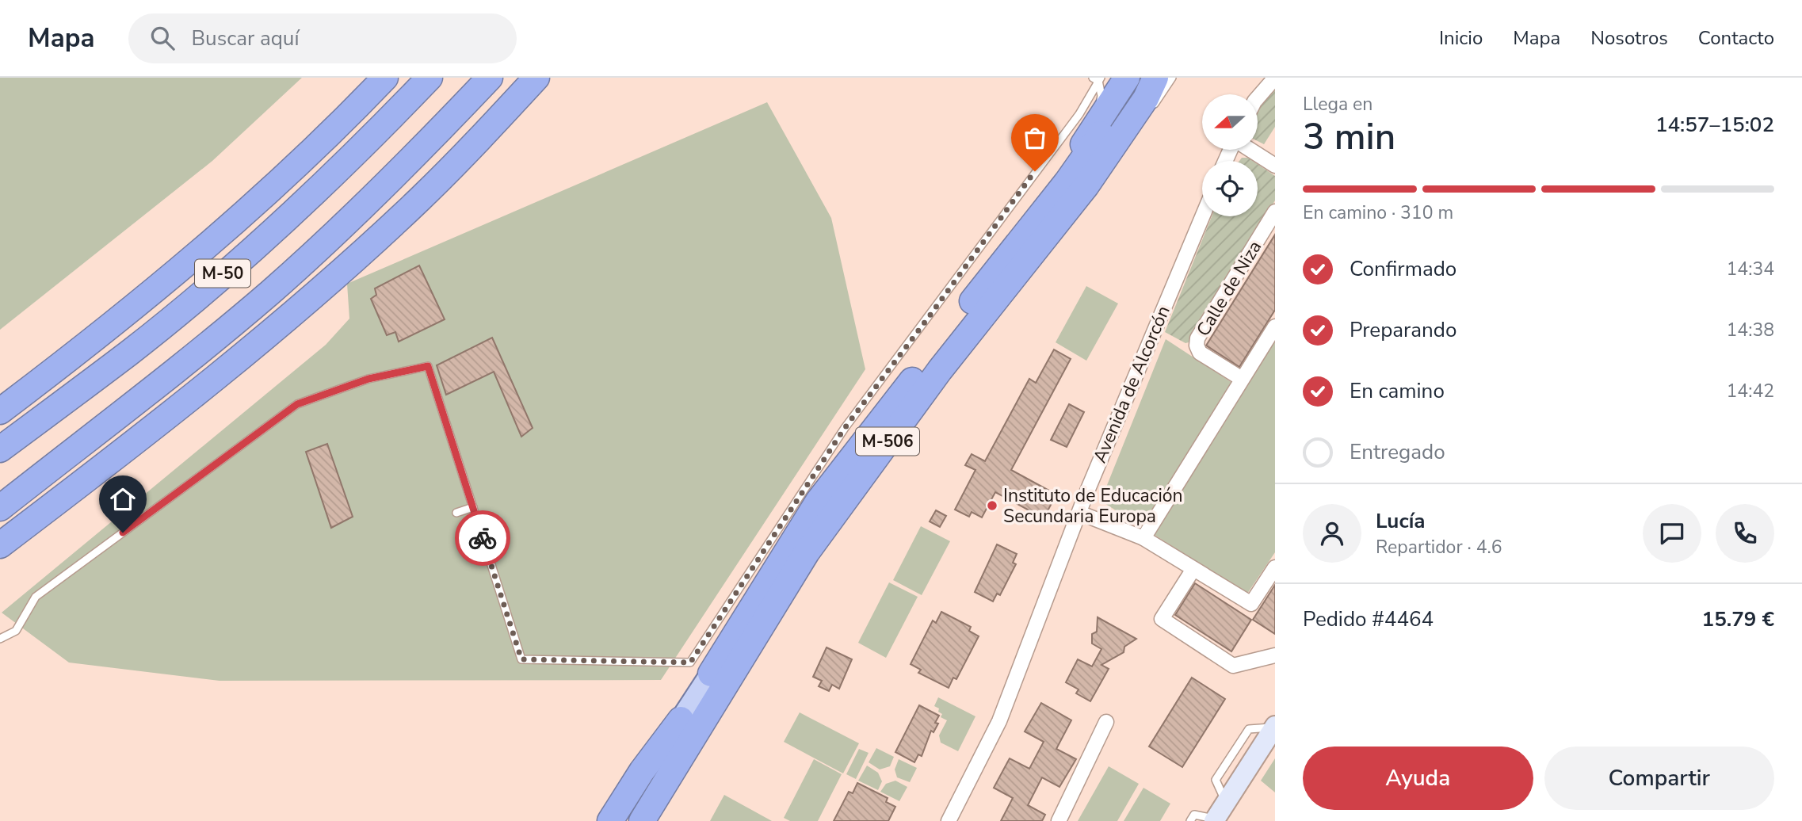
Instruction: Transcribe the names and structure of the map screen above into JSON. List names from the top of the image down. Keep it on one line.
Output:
{"streets":{"highway":["M-50","M-506"],"street":["Calle de Niza","Avenida de Alcorcón"]},"places":["Instituto de Educación Secundaria Europa"],"north":"left","page":{"header":"Mapa","search":"Buscar aquí","nav":["Inicio","Mapa","Nosotros","Contacto"],"heading":["3 min","Llega en","14:57–15:02"],"panel":["Lucía","Repartidor · 4.6","Pedido #4464","15.79 €"],"bar":"En camino · 310 m","list":[["Confirmado","14:34"],["Preparando","14:38"],["En camino","14:42"],"Entregado"],"buttons":["Ayuda","Compartir"]}}
